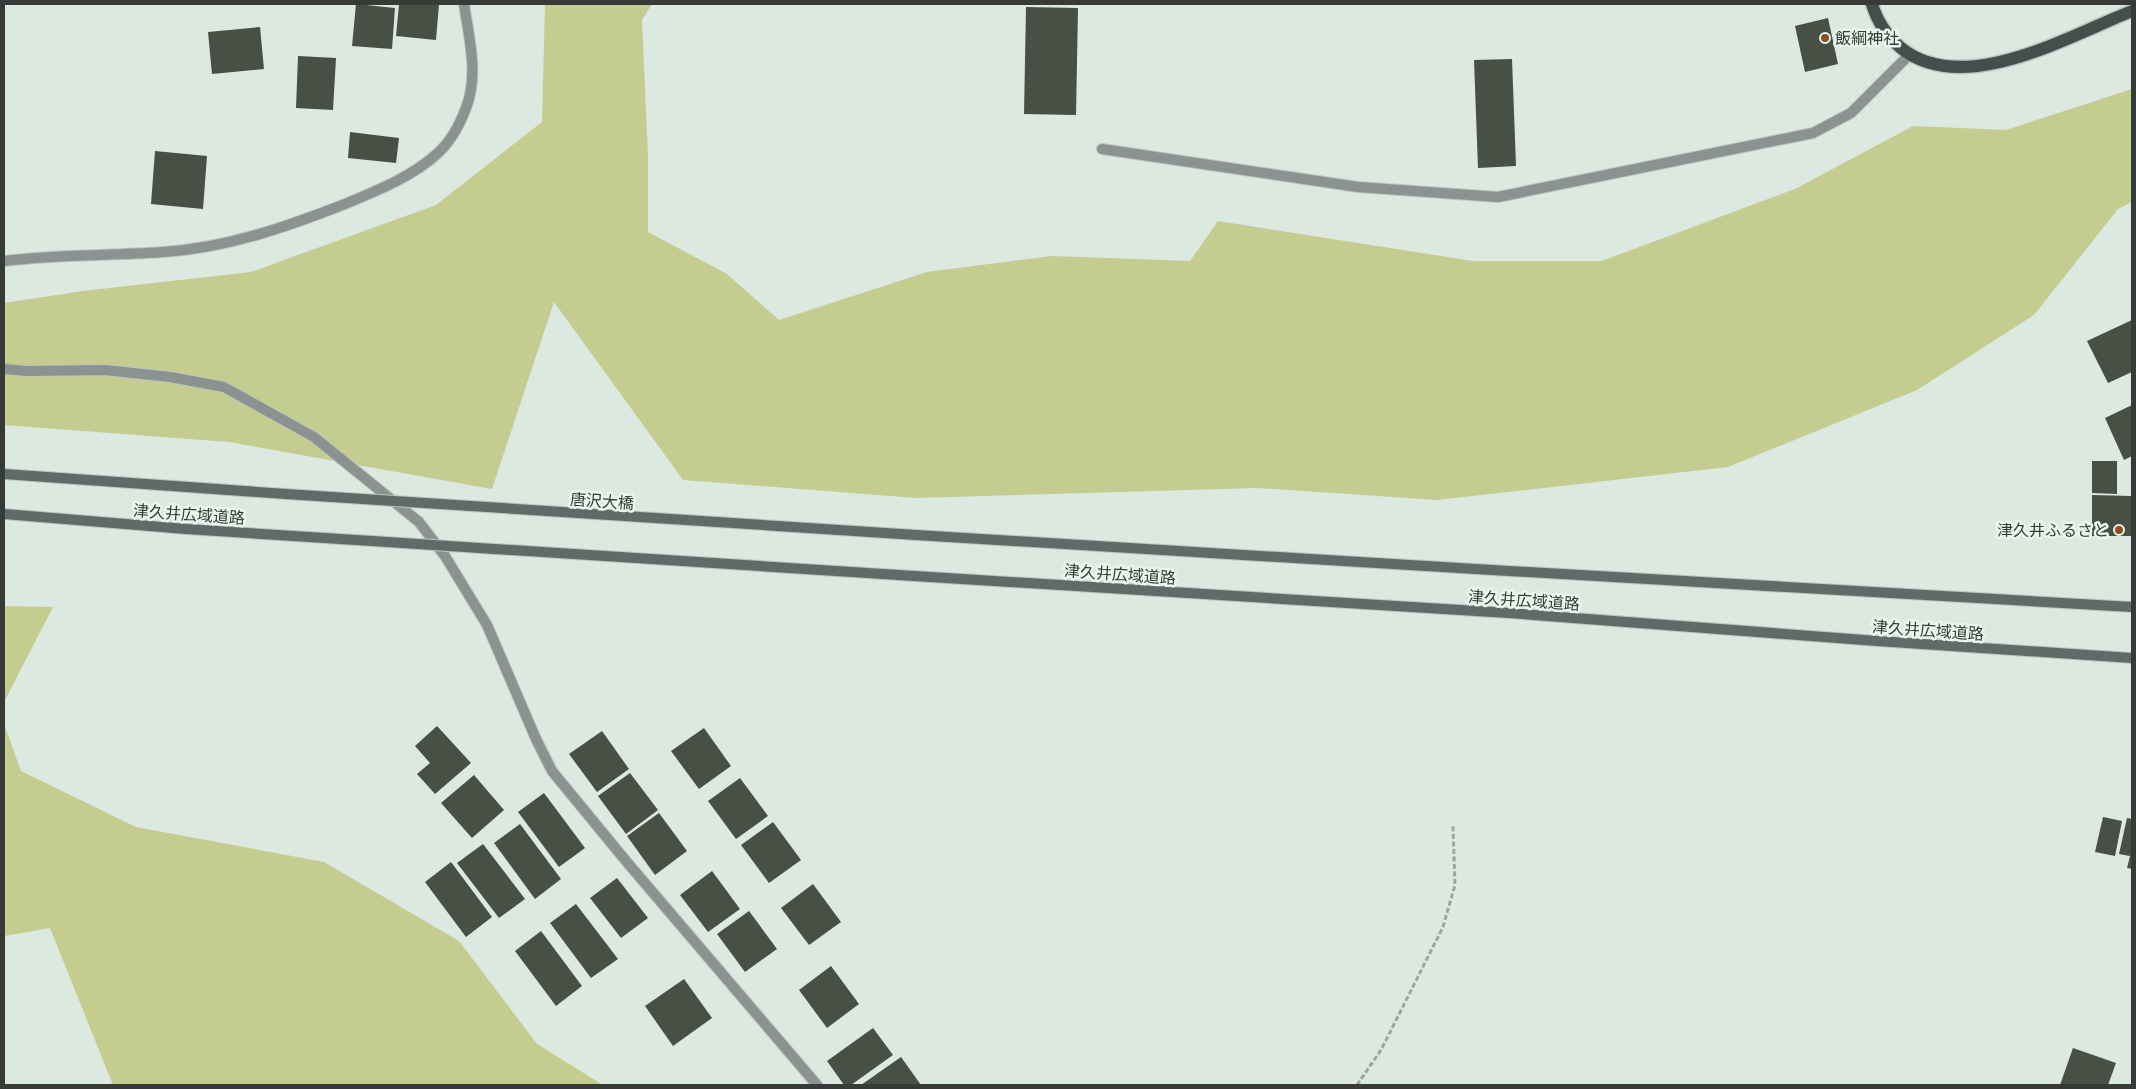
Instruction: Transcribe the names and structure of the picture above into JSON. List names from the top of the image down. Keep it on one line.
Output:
{"streets":{"main road":["唐沢大橋","津久井広域道路"]},"crossings":[["唐沢大橋","津久井広域道路"]],"places":["飯綱神社","津久井ふるさと"]}
